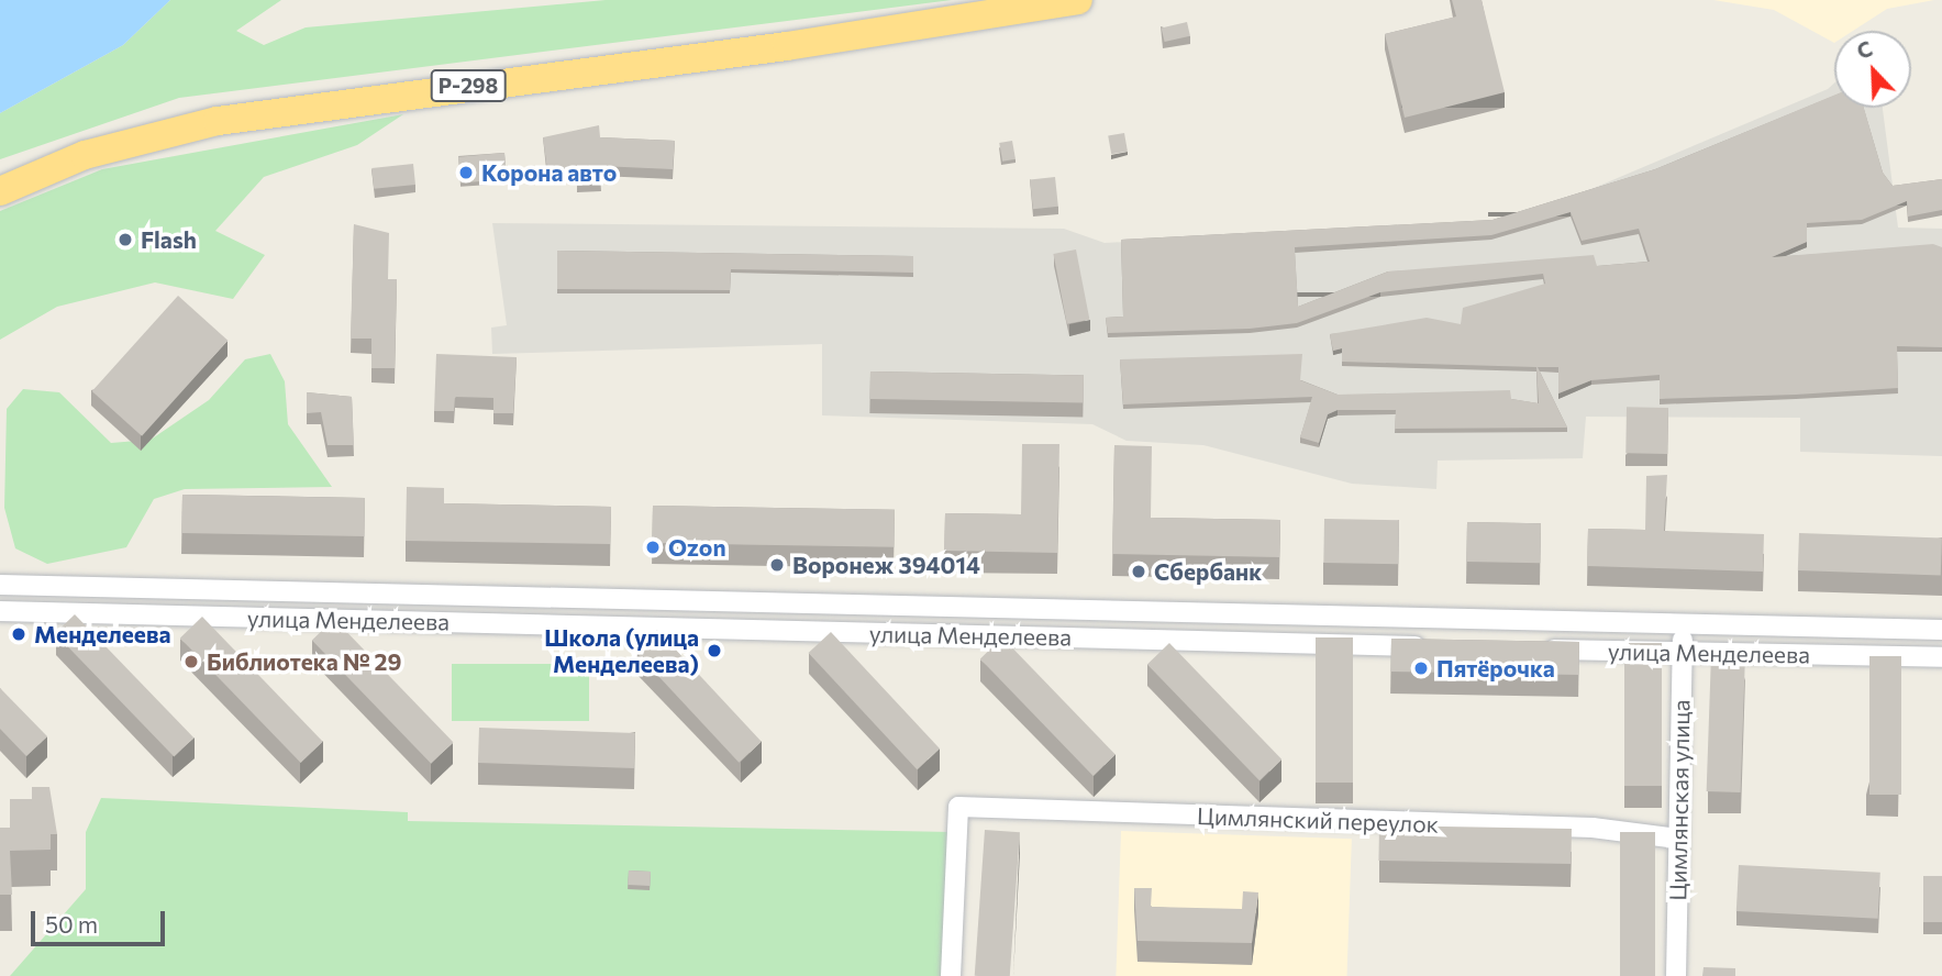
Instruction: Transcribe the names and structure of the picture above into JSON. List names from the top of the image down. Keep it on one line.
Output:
{"streets":{"highway":["Р-298"],"street":["улица Менделеева","Цимлянская улица","Цимлянский переулок"]},"crossings":[["улица Менделеева","Цимлянская улица"],["Цимлянская улица","Цимлянский переулок"]],"places":["Корона авто","Flash","Ozon","Воронеж 394014","Сбербанк","Менделеева","Школа (улица Менделеева)","Библиотека № 29","Пятёрочка"],"scale_bar":"50 m","north":"top left"}
